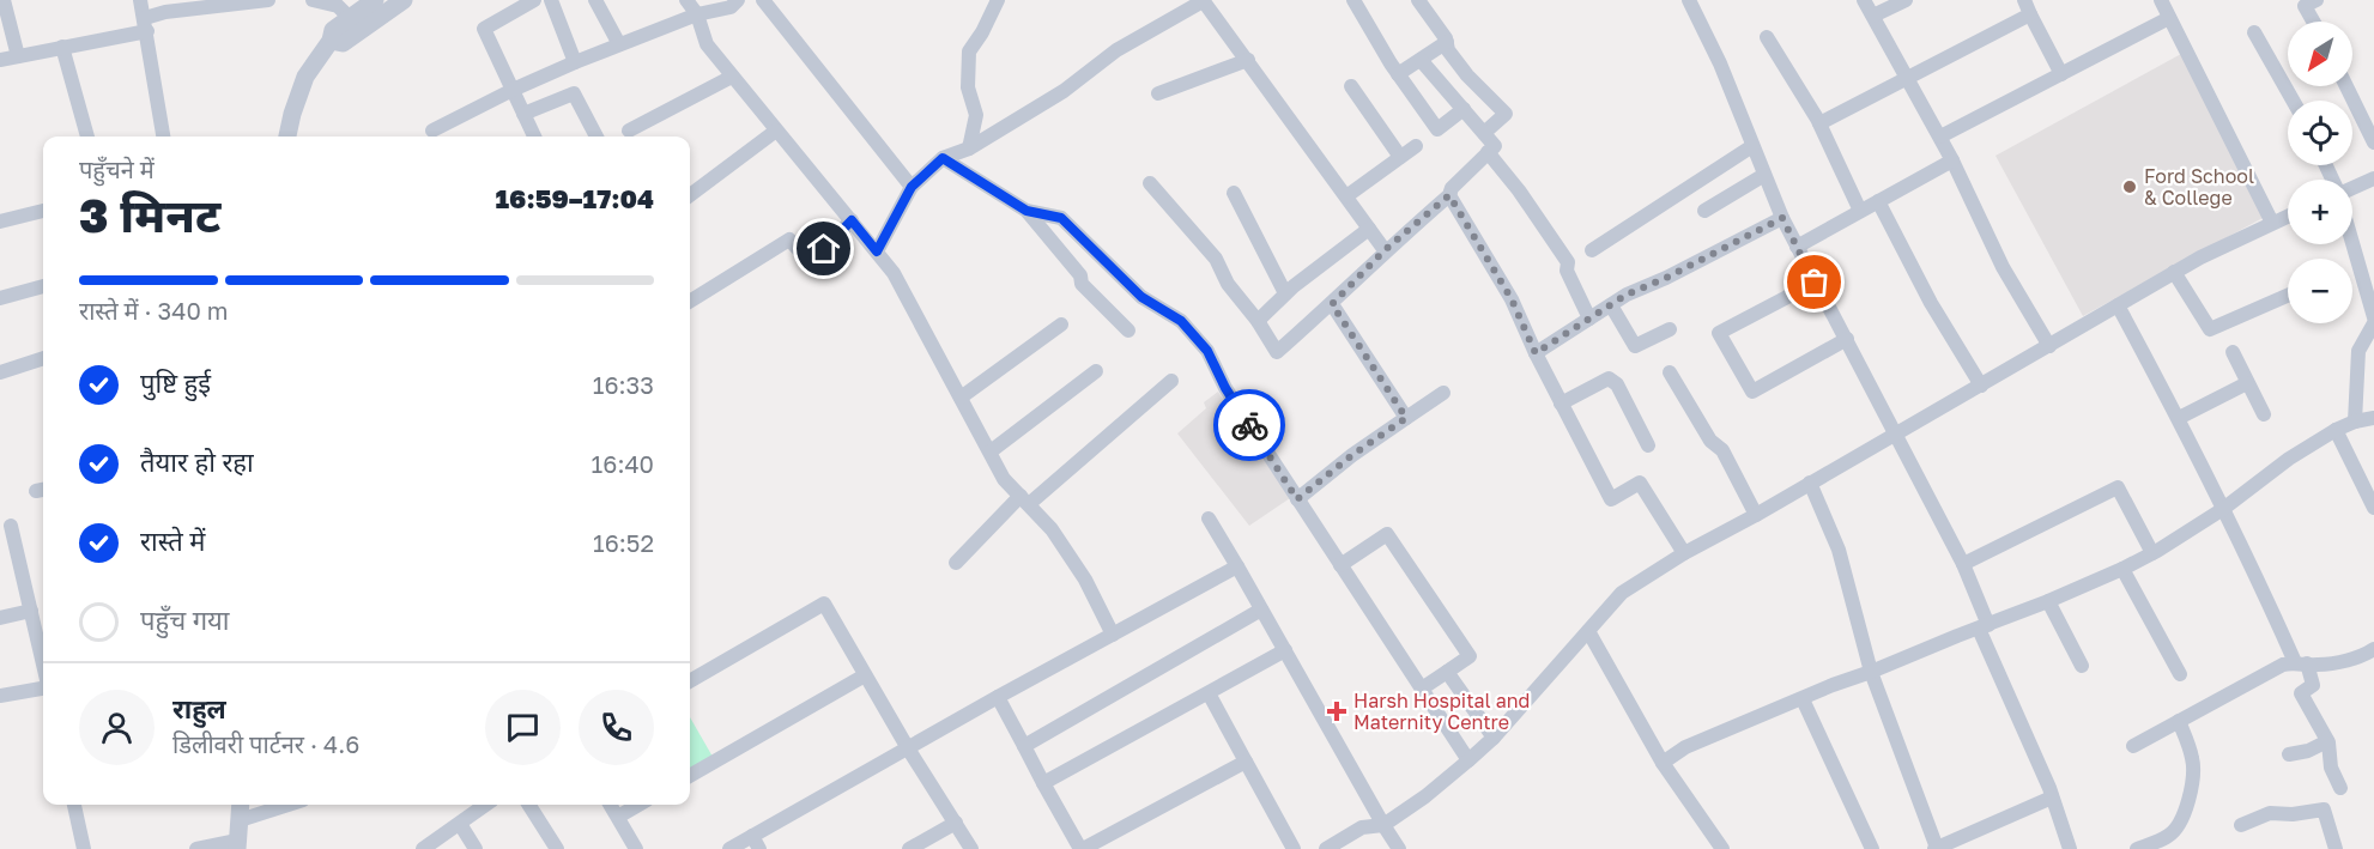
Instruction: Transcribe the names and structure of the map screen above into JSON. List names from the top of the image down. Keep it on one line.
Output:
{"places":{"other":["Ford School & College"],"health":["Harsh Hospital and Maternity Centre"]},"north":"bottom left","page":{"map_buttons":["+","−"],"heading":["3 मिनट","पहुँचने में","16:59–17:04"],"panel":["राहुल","डिलीवरी पार्टनर · 4.6"],"bar":"रास्ते में · 340 m","list":[["पुष्टि हुई","16:33"],["तैयार हो रहा","16:40"],["रास्ते में","16:52"],"पहुँच गया"]}}
